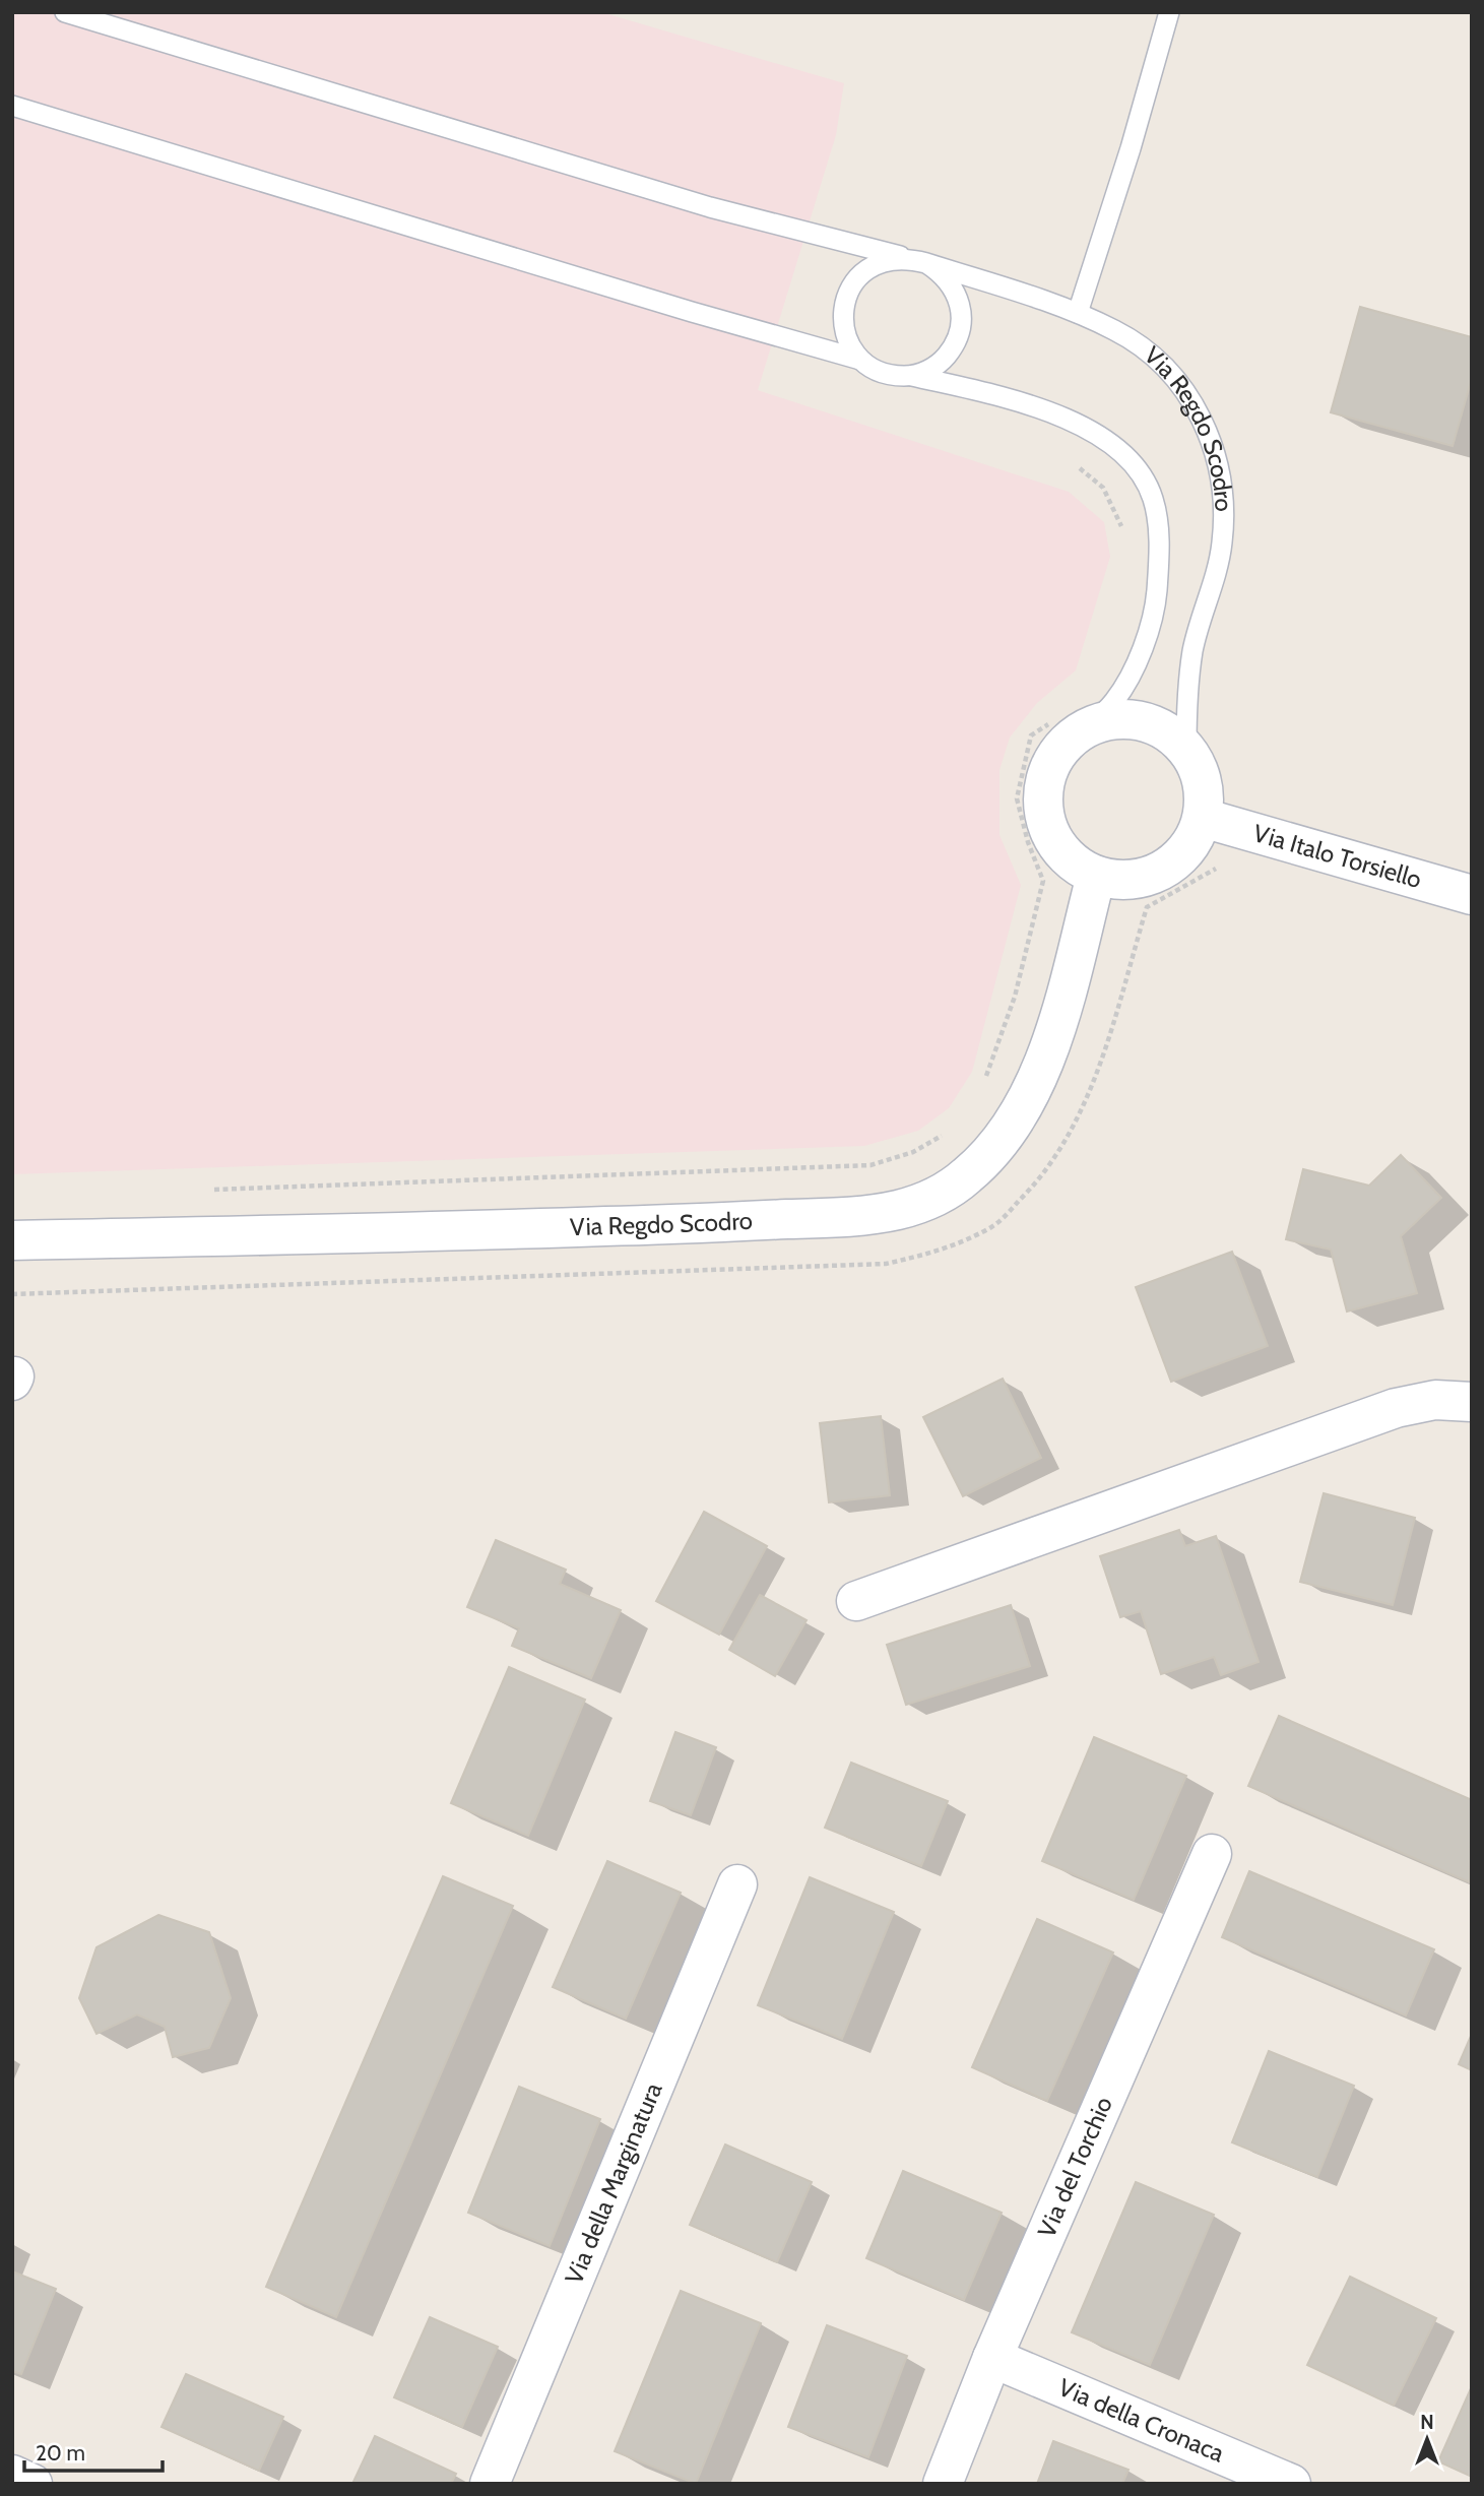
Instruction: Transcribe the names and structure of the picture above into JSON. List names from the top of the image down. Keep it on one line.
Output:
{"streets":{"street":["Via Regdo Scodro","Via Italo Torsiello","Via del Torchio","Via della Marginatura","Via della Cronaca"]},"crossings":[["Via Regdo Scodro","Via Italo Torsiello"],["Via del Torchio","Via della Cronaca"]],"scale_bar":"20 m","north":"top"}
